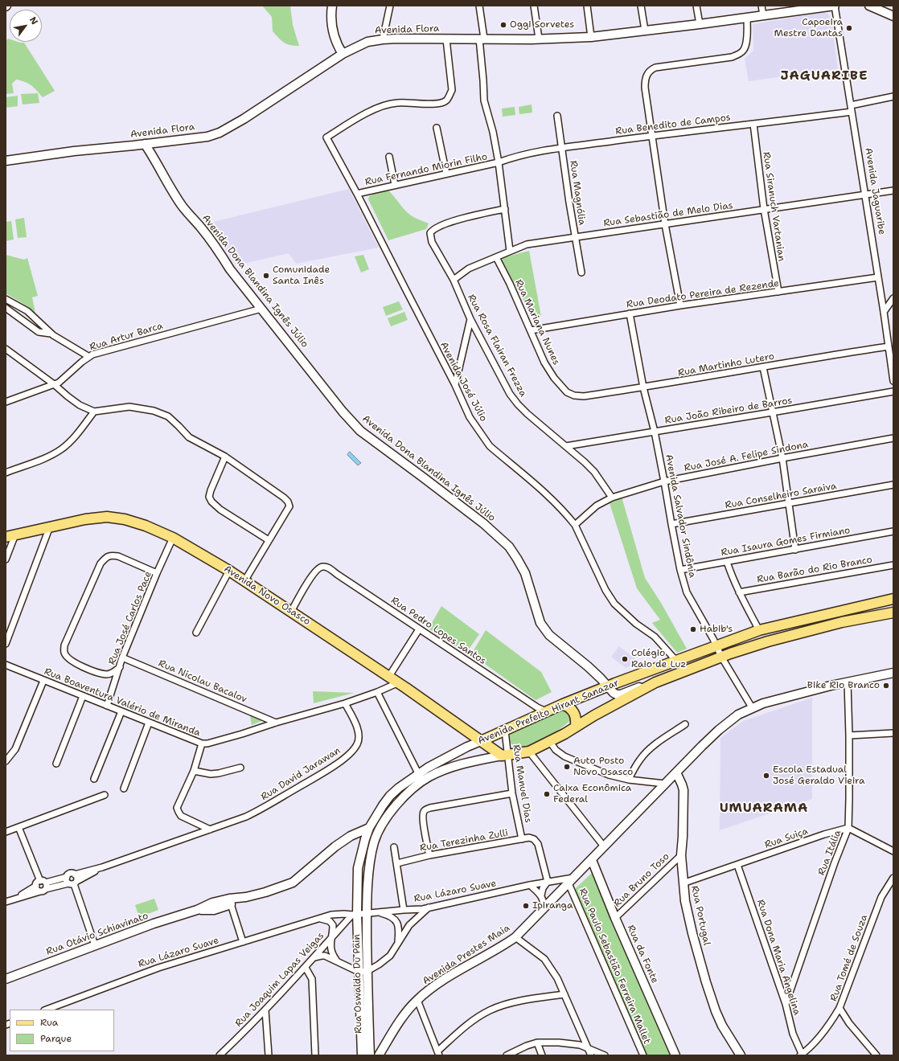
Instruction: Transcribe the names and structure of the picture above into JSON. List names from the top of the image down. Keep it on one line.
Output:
{"streets":{"main road":["Avenida Flora","Avenida Dona Blandina Ignês Júlio","Avenida Novo Osasco","Avenida Prefeito Hirant Sanazar","Rua Portugal","Rua Otávio Schiavinato","Rua da Fonte","Avenida Prestes Maia","Rua Oswaldo Du Pain"],"street":["Rua Benedito de Campos","Rua Fernando Miorin Filho","Avenida Jaguaribe","Rua Magnólia","Rua Siranuch Vartanian","Rua Sebastião de Melo Dias","Rua Deodato Pereira de Rezende","Rua Mariana Nunes","Rua Artur Barca","Rua Rosa Flairan Frezza","Rua Martinho Lutero","Avenida José Júlio","Rua João Ribeiro de Barros","Rua José A. Felipe Sindona","Rua Conselheiro Saraiva","Avenida Salvador Sindônia","Rua Isaura Gomes Firmiano","Rua Barão do Rio Branco","Rua José Carlos Pace","Rua Pedro Lopes Santos","Rua Nicolau Bacalov","Rua Boaventura Valério de Miranda","Rua David Jarawan","Rua Manuel Dias","Rua Suiça","Rua Terezinha Zulli","Rua Itália","Rua Bruno Toso","Rua Lázaro Suave","Rua Dona Maria Angelina","Rua Tomé de Souza","Rua Paulo Sebastião Ferreira Mallet","Rua Joaquim Lapas Veigas"]},"crossings":[["Avenida Flora","Avenida Jaguaribe"],["Avenida Flora","Avenida Dona Blandina Ignês Júlio"],["Avenida Flora","Avenida José Júlio"],["Rua Benedito de Campos","Rua Fernando Miorin Filho"],["Rua Benedito de Campos","Avenida Jaguaribe"],["Rua Benedito de Campos","Rua Magnólia"],["Rua Benedito de Campos","Rua Siranuch Vartanian"],["Rua Fernando Miorin Filho","Avenida José Júlio"],["Avenida Jaguaribe","Rua Sebastião de Melo Dias"],["Avenida Jaguaribe","Rua Deodato Pereira de Rezende"],["Avenida Jaguaribe","Rua Martinho Lutero"],["Rua Magnólia","Rua Sebastião de Melo Dias"],["Rua Siranuch Vartanian","Rua Sebastião de Melo Dias"],["Rua Siranuch Vartanian","Rua Deodato Pereira de Rezende"],["Rua Sebastião de Melo Dias","Rua Mariana Nunes"],["Rua Sebastião de Melo Dias","Rua Rosa Flairan Frezza"],["Avenida Dona Blandina Ignês Júlio","Rua Artur Barca"],["Avenida Dona Blandina Ignês Júlio","Avenida Prefeito Hirant Sanazar"],["Rua Deodato Pereira de Rezende","Rua Mariana Nunes"],["Rua Deodato Pereira de Rezende","Avenida Salvador Sindônia"],["Rua Mariana Nunes","Rua Martinho Lutero"],["Rua Rosa Flairan Frezza","Rua João Ribeiro de Barros"],["Rua Rosa Flairan Frezza","Rua José A. Felipe Sindona"],["Rua Martinho Lutero","Avenida Salvador Sindônia"],["Avenida José Júlio","Rua José A. Felipe Sindona"],["Avenida José Júlio","Avenida Prefeito Hirant Sanazar"],["Rua João Ribeiro de Barros","Avenida Salvador Sindônia"],["Rua José A. Felipe Sindona","Avenida Salvador Sindônia"],["Rua Conselheiro Saraiva","Avenida Salvador Sindônia"],["Avenida Salvador Sindônia","Rua Isaura Gomes Firmiano"],["Avenida Salvador Sindônia","Avenida Prefeito Hirant Sanazar"],["Avenida Salvador Sindônia","Avenida Prestes Maia"],["Avenida Novo Osasco","Rua José Carlos Pace"],["Avenida Novo Osasco","Rua Pedro Lopes Santos"],["Avenida Novo Osasco","Rua Boaventura Valério de Miranda"],["Avenida Novo Osasco","Avenida Prefeito Hirant Sanazar"],["Avenida Novo Osasco","Rua Manuel Dias"],["Rua José Carlos Pace","Rua Nicolau Bacalov"],["Rua José Carlos Pace","Rua Boaventura Valério de Miranda"],["Rua Pedro Lopes Santos","Avenida Prefeito Hirant Sanazar"],["Rua Nicolau Bacalov","Rua Boaventura Valério de Miranda"],["Rua Boaventura Valério de Miranda","Rua David Jarawan"],["Avenida Prefeito Hirant Sanazar","Rua Manuel Dias"],["Avenida Prefeito Hirant Sanazar","Rua Lázaro Suave"],["Avenida Prefeito Hirant Sanazar","Rua Otávio Schiavinato"],["Avenida Prefeito Hirant Sanazar","Rua Joaquim Lapas Veigas"],["Avenida Prefeito Hirant Sanazar","Rua Oswaldo Du Pain"],["Rua Manuel Dias","Rua Terezinha Zulli"],["Rua Suiça","Rua Itália"],["Rua Suiça","Rua Portugal"],["Rua Suiça","Rua Dona Maria Angelina"],["Rua Terezinha Zulli","Rua Lázaro Suave"],["Rua Itália","Avenida Prestes Maia"],["Rua Itália","Rua Dona Maria Angelina"],["Rua Bruno Toso","Rua Portugal"],["Rua Bruno Toso","Rua da Fonte"],["Rua Lázaro Suave","Avenida Prestes Maia"],["Rua Lázaro Suave","Rua Paulo Sebastião Ferreira Mallet"],["Rua Lázaro Suave","Rua Joaquim Lapas Veigas"],["Rua Lázaro Suave","Rua Oswaldo Du Pain"],["Rua Portugal","Avenida Prestes Maia"],["Rua da Fonte","Avenida Prestes Maia"],["Avenida Prestes Maia","Rua Paulo Sebastião Ferreira Mallet"],["Rua Joaquim Lapas Veigas","Rua Oswaldo Du Pain"]],"districts":["JAGUARIBE","UMUARAMA"],"places":["Oggi Sorvetes","Capoeira Mestre Dantas","Comunidade Santa Inês","Habib's","Colégio Raio de Luz","Bike Rio Branco","Auto Posto Novo Osasco","Escola Estadual José Geraldo Vieira","Caixa Econômica Federal","Ipiranga"],"legend":["Rua","Parque"],"north":"top right"}
